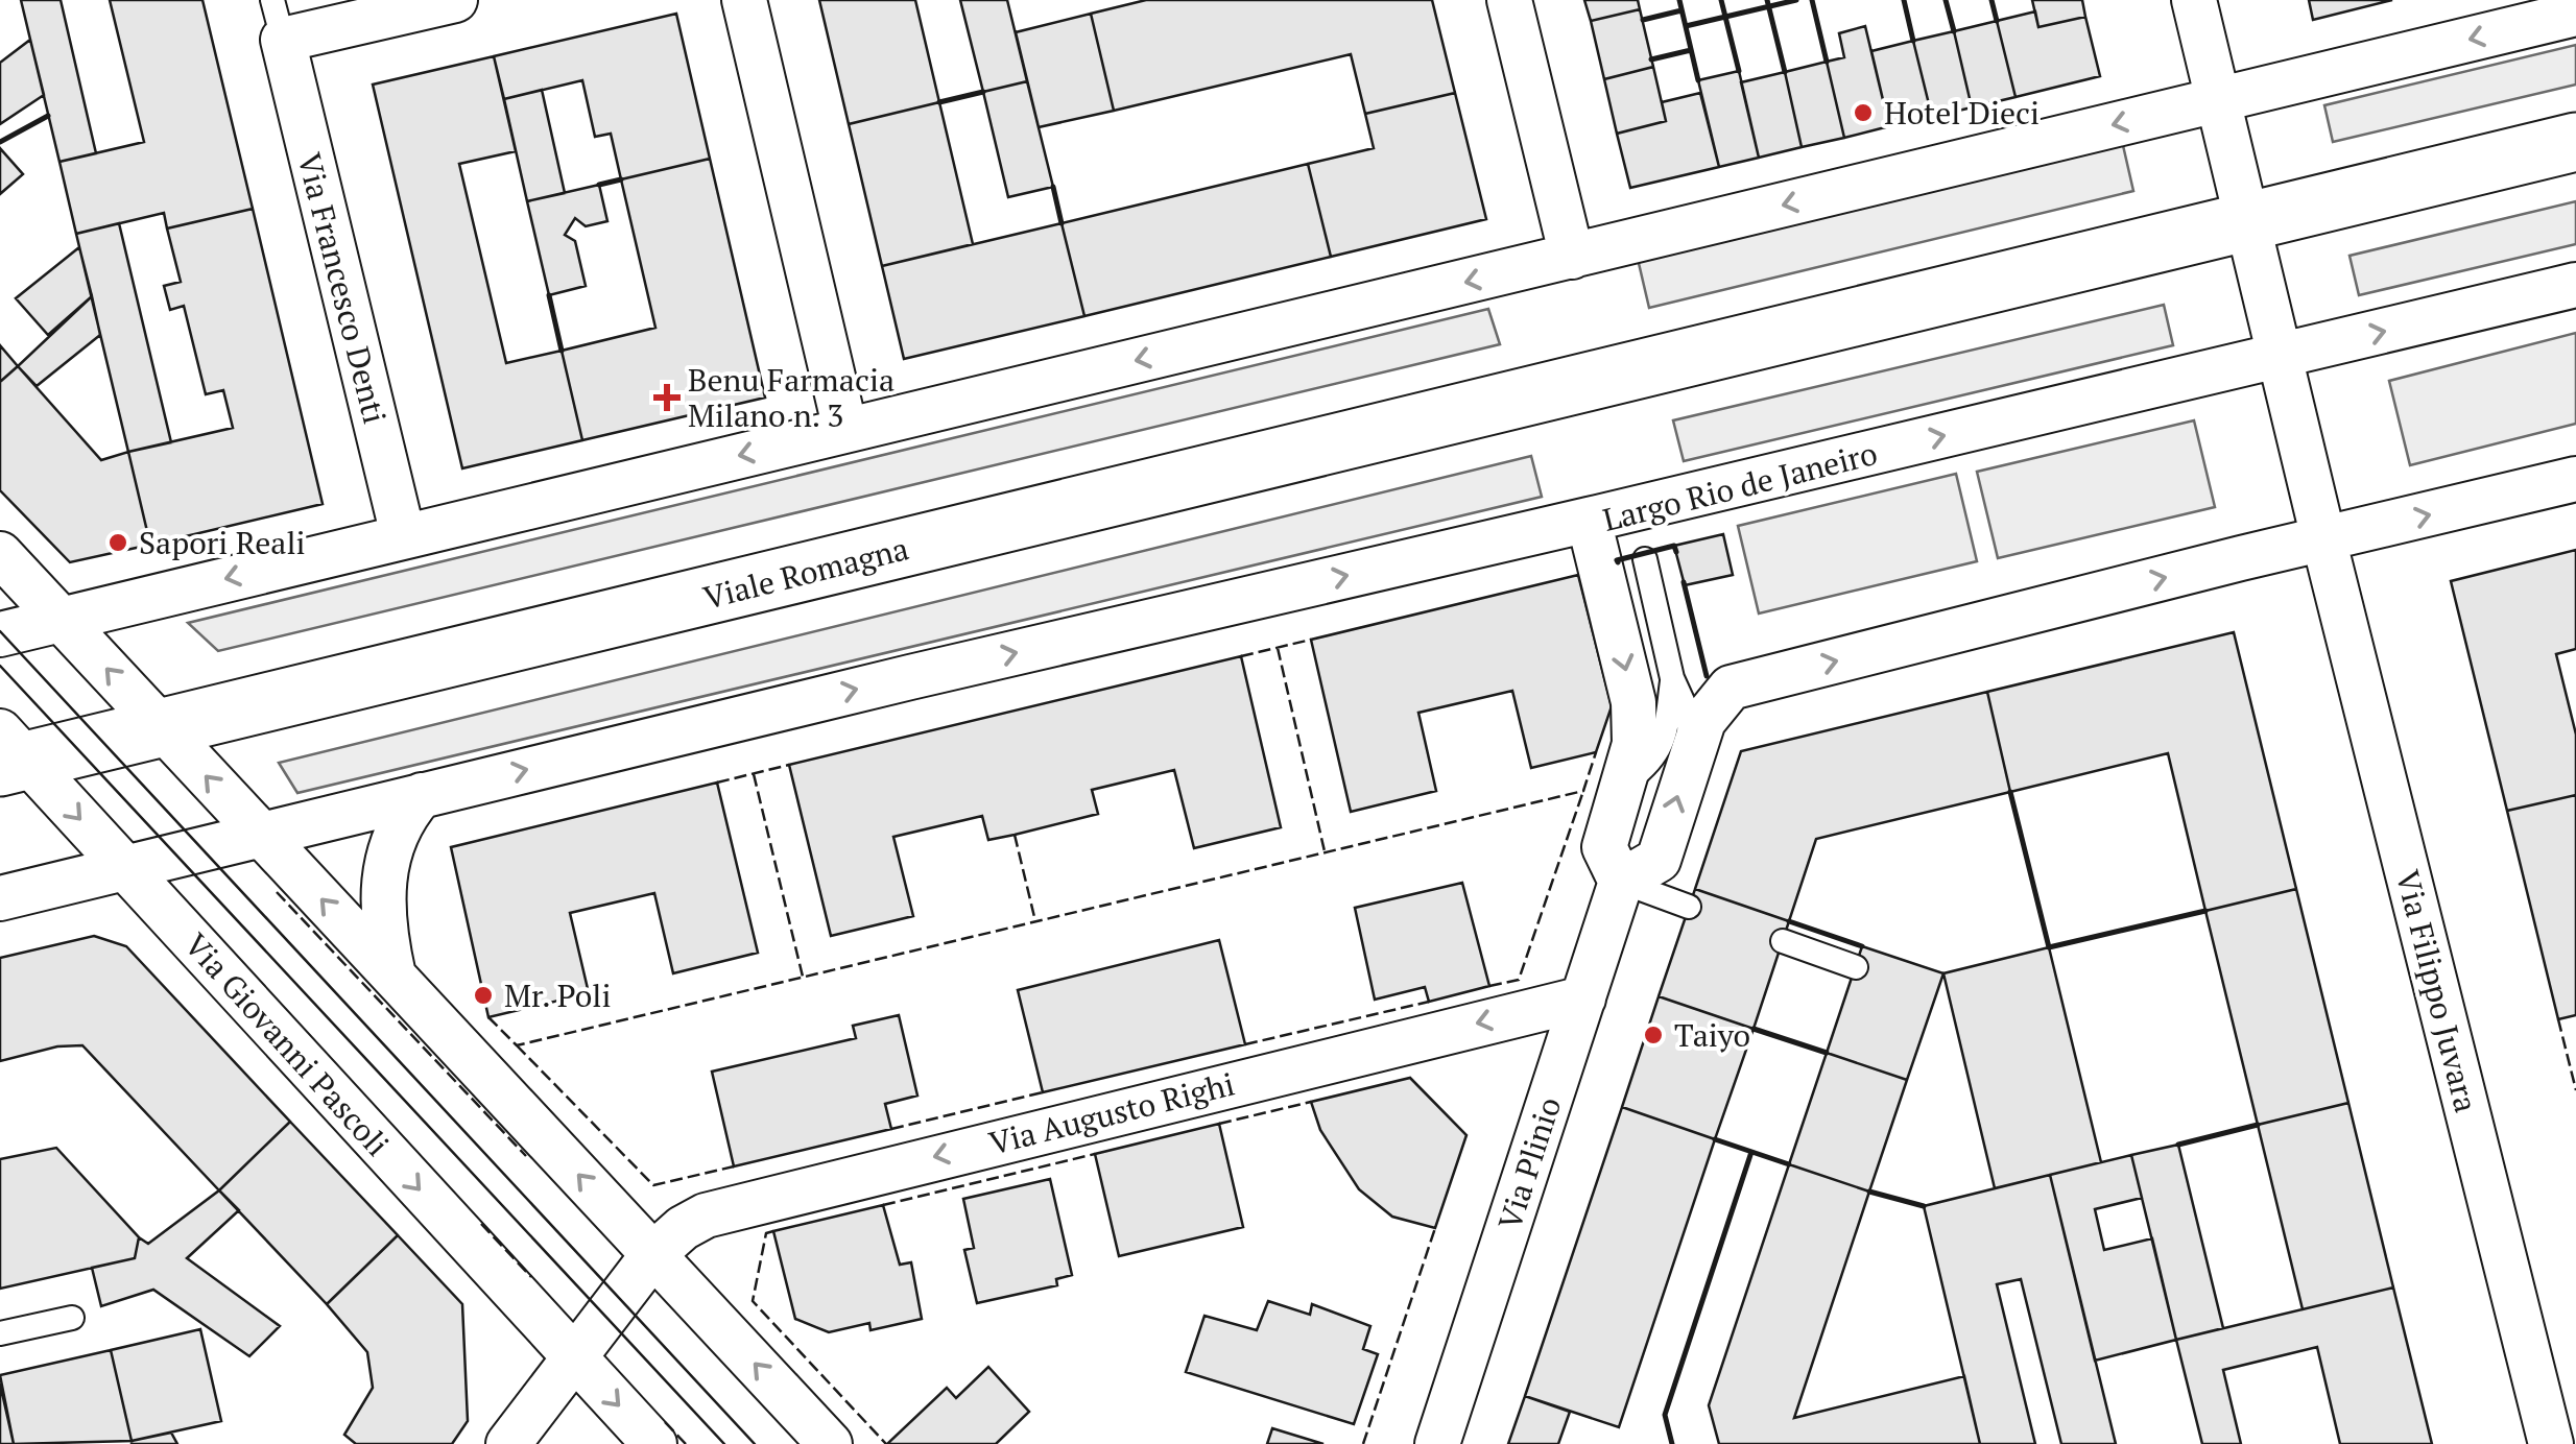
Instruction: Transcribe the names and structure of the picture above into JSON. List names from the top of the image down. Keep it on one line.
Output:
{"streets":{"main road":["Viale Romagna"],"street":["Via Francesco Denti","Largo Rio de Janeiro","Via Filippo Juvara","Via Giovanni Pascoli","Via Augusto Righi","Via Plinio"]},"crossings":[["Largo Rio de Janeiro","Via Plinio"],["Viale Romagna","Via Giovanni Pascoli"],["Via Augusto Righi","Via Plinio"]],"one_way":["Via Augusto Righi"],"places":{"other":["Hotel Dieci","Sapori Reali","Mr. Poli","Taiyo"],"health":["Benu Farmacia Milano n. 3"]}}
